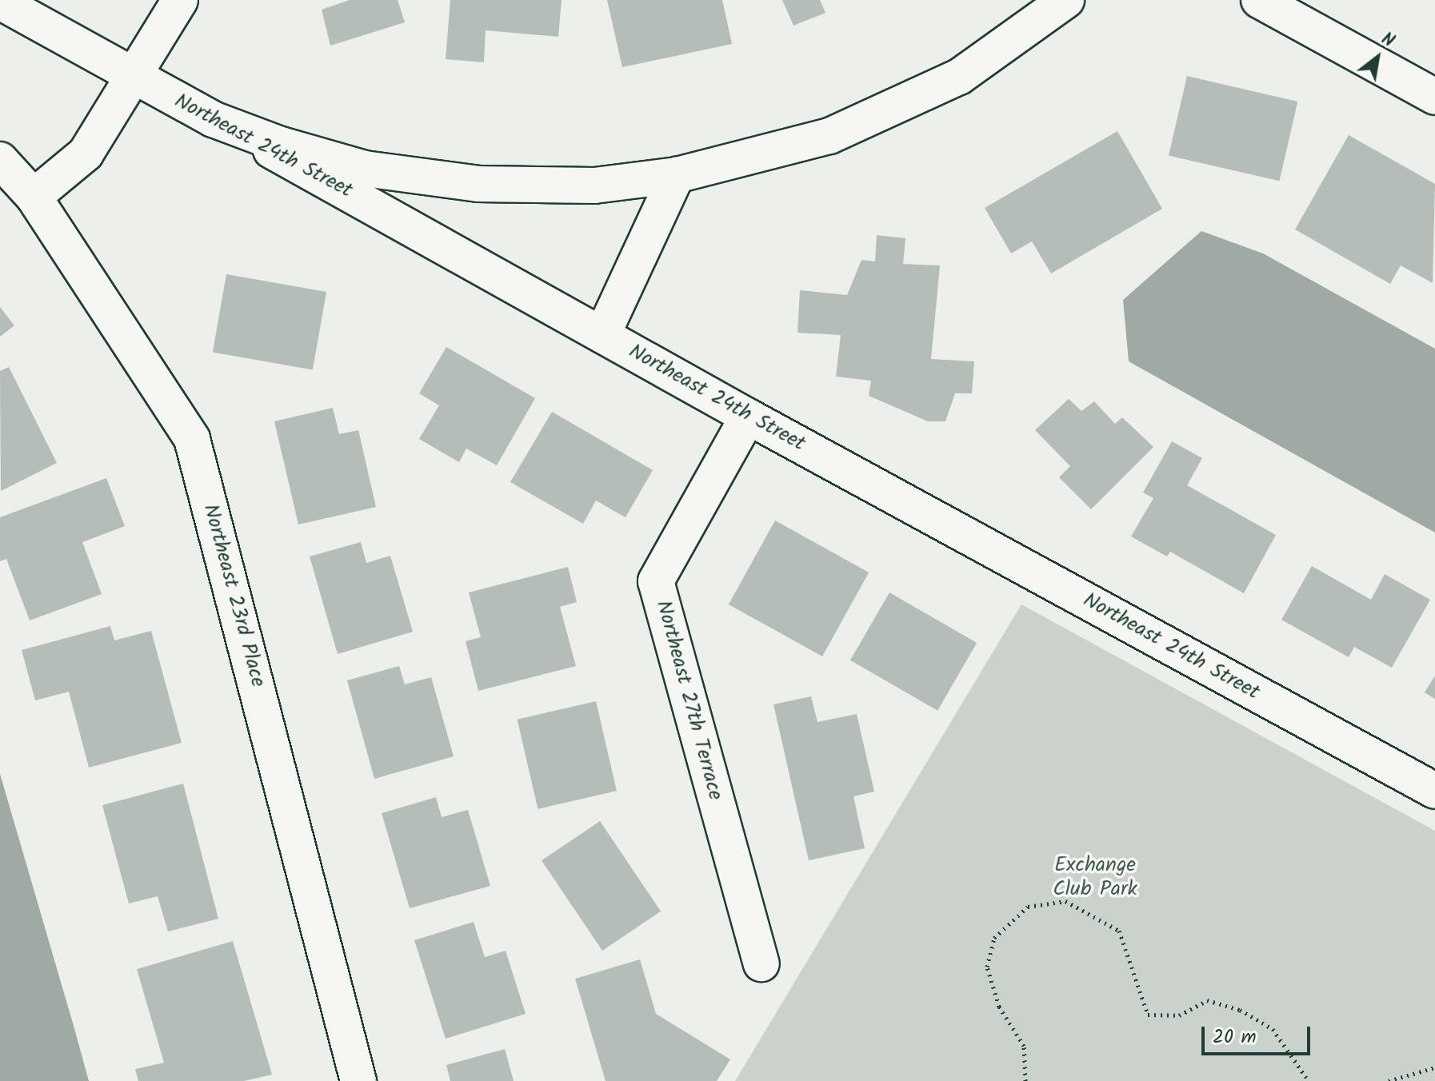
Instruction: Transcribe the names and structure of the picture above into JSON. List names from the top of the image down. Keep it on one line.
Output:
{"streets":{"street":["Northeast 24th Street","Northeast 23rd Place","Northeast 27th Terrace"]},"crossings":[["Northeast 24th Street","Northeast 27th Terrace"]],"parks":["Exchange Club Park"],"scale_bar":"20 m","north":"top right"}
